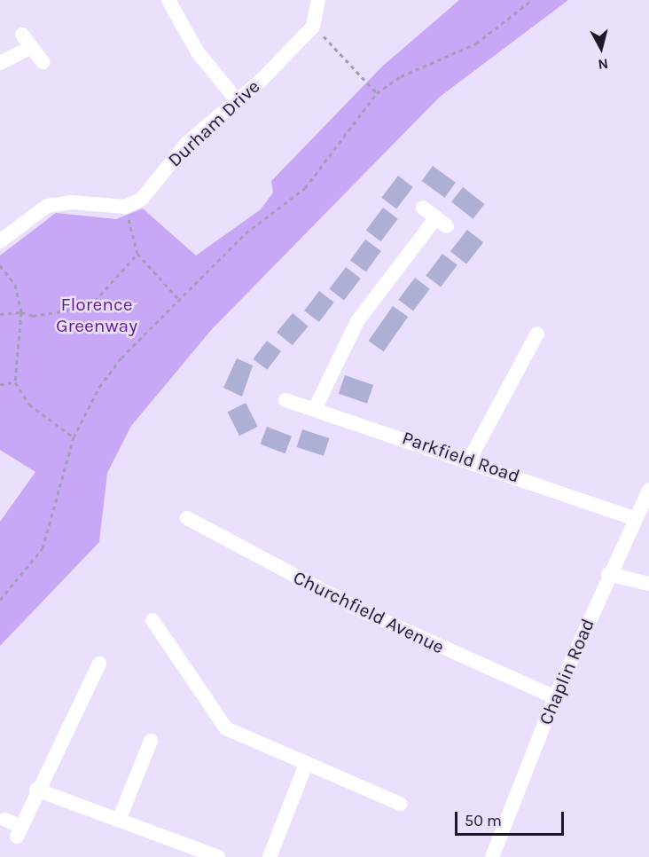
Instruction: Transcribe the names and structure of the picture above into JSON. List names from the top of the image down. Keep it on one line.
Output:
{"streets":{"street":["Durham Drive","Parkfield Road","Churchfield Avenue","Chaplin Road"]},"crossings":[["Parkfield Road","Chaplin Road"],["Churchfield Avenue","Chaplin Road"]],"parks":["Florence Greenway"],"scale_bar":"50 m","north":"bottom"}
